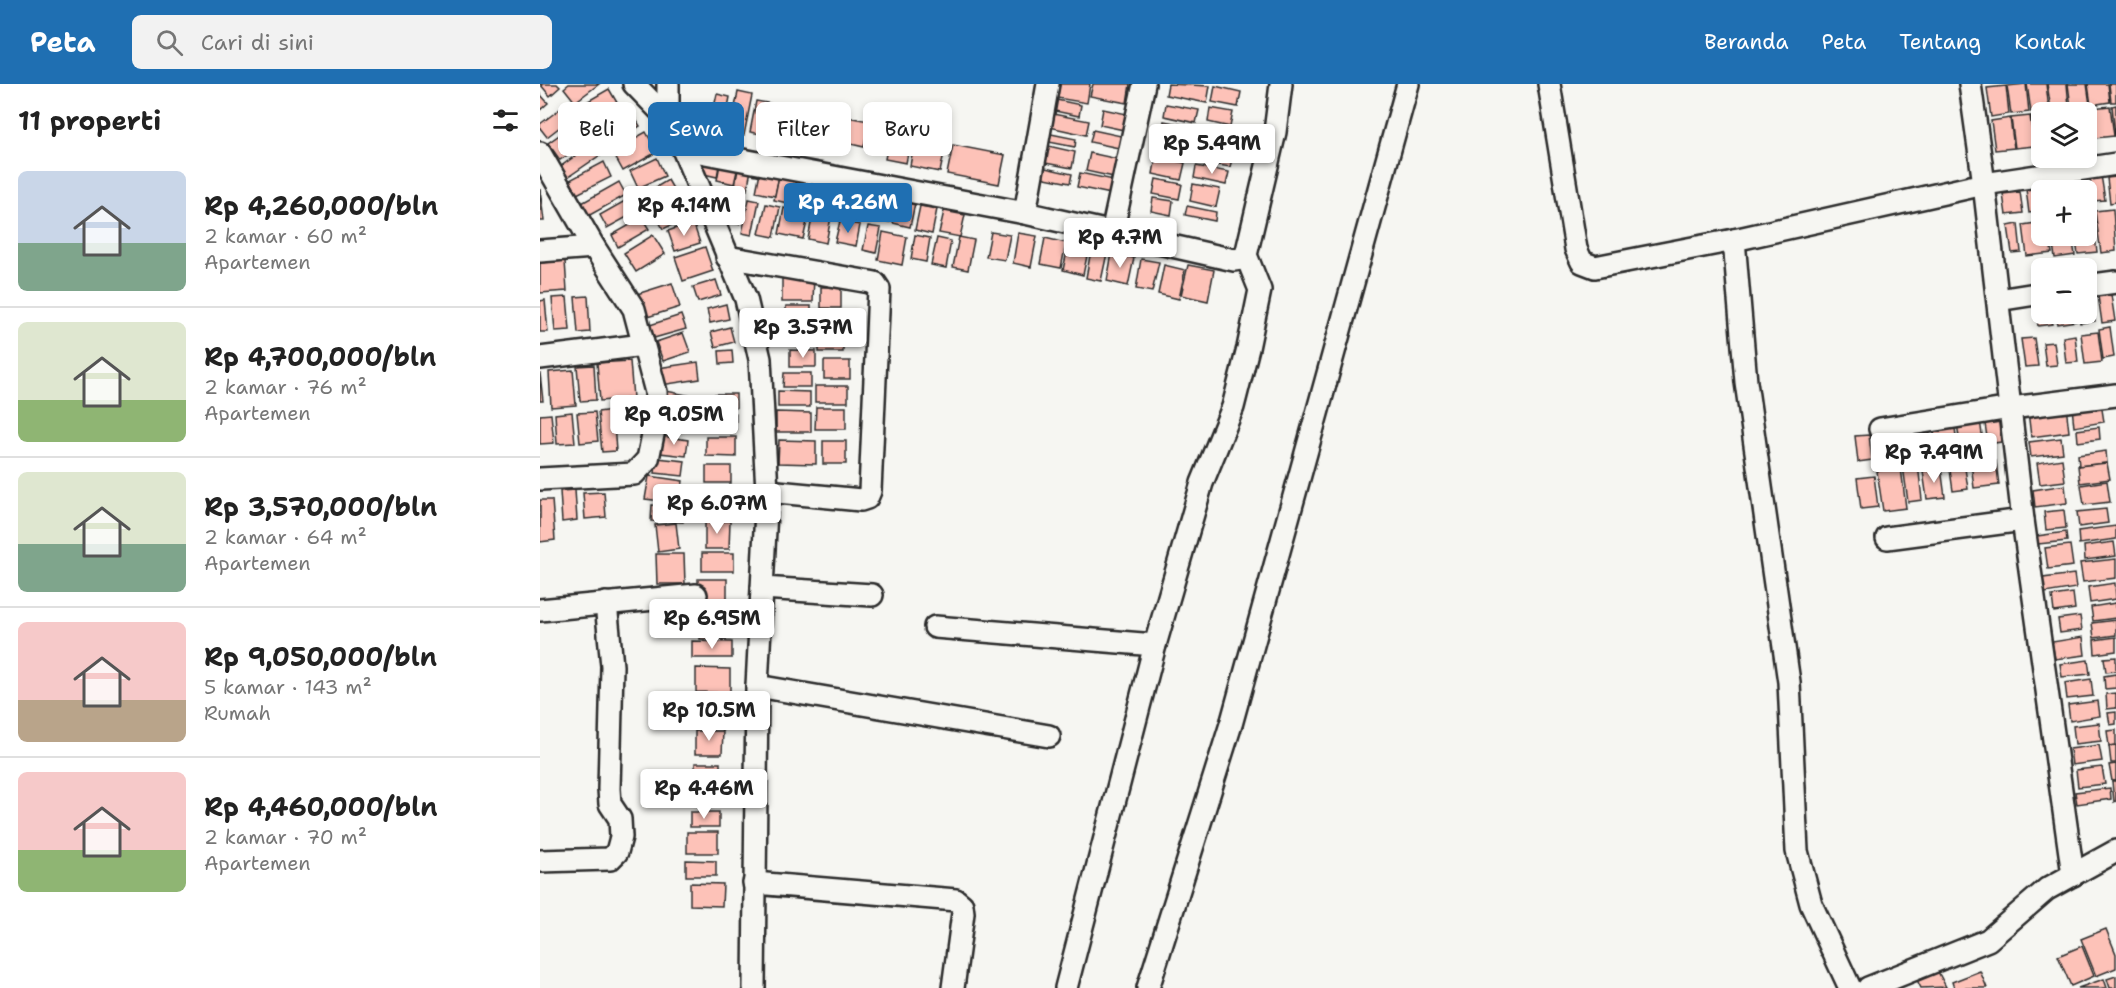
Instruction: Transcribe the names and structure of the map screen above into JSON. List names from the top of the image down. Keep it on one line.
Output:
{"page":{"header":"Peta","search":"Cari di sini","nav":["Beranda","Peta","Tentang","Kontak"],"heading":"11 properti","map_buttons":["+","−"],"chip":["Beli","Sewa","Filter","Baru"],"price":["Rp 5.49M","Rp 4.26M","Rp 4.14M","Rp 4.7M","Rp 3.57M","Rp 9.05M","Rp 7.49M","Rp 6.07M","Rp 6.95M","Rp 10.5M","Rp 4.46M"],"list":[{"name":"Rp 4,260,000/bln","note":"2 kamar · 60 m² · Apartemen"},{"name":"Rp 4,700,000/bln","note":"2 kamar · 76 m² · Apartemen"},{"name":"Rp 3,570,000/bln","note":"2 kamar · 64 m² · Apartemen"},{"name":"Rp 9,050,000/bln","note":"5 kamar · 143 m² · Rumah"},{"name":"Rp 4,460,000/bln","note":"2 kamar · 70 m² · Apartemen"}]}}
